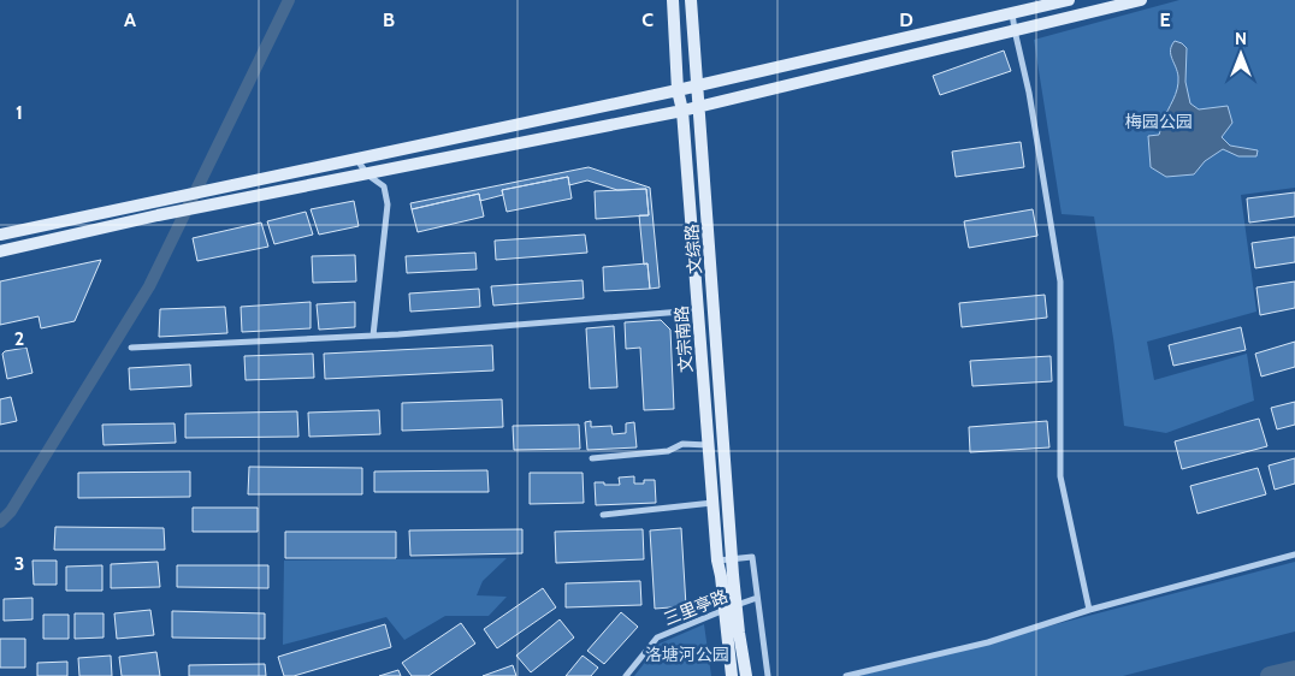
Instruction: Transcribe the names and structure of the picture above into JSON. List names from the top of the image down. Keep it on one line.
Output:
{"streets":{"main road":["文综路","文宗南路"],"street":["三里亭路"]},"crossings":[["文综路","文宗南路"]],"parks":["梅园公园","洛塘河公园"],"north":"top","grid":{"columns":["A","B","C","D","E"],"rows":["1","2","3"]}}
